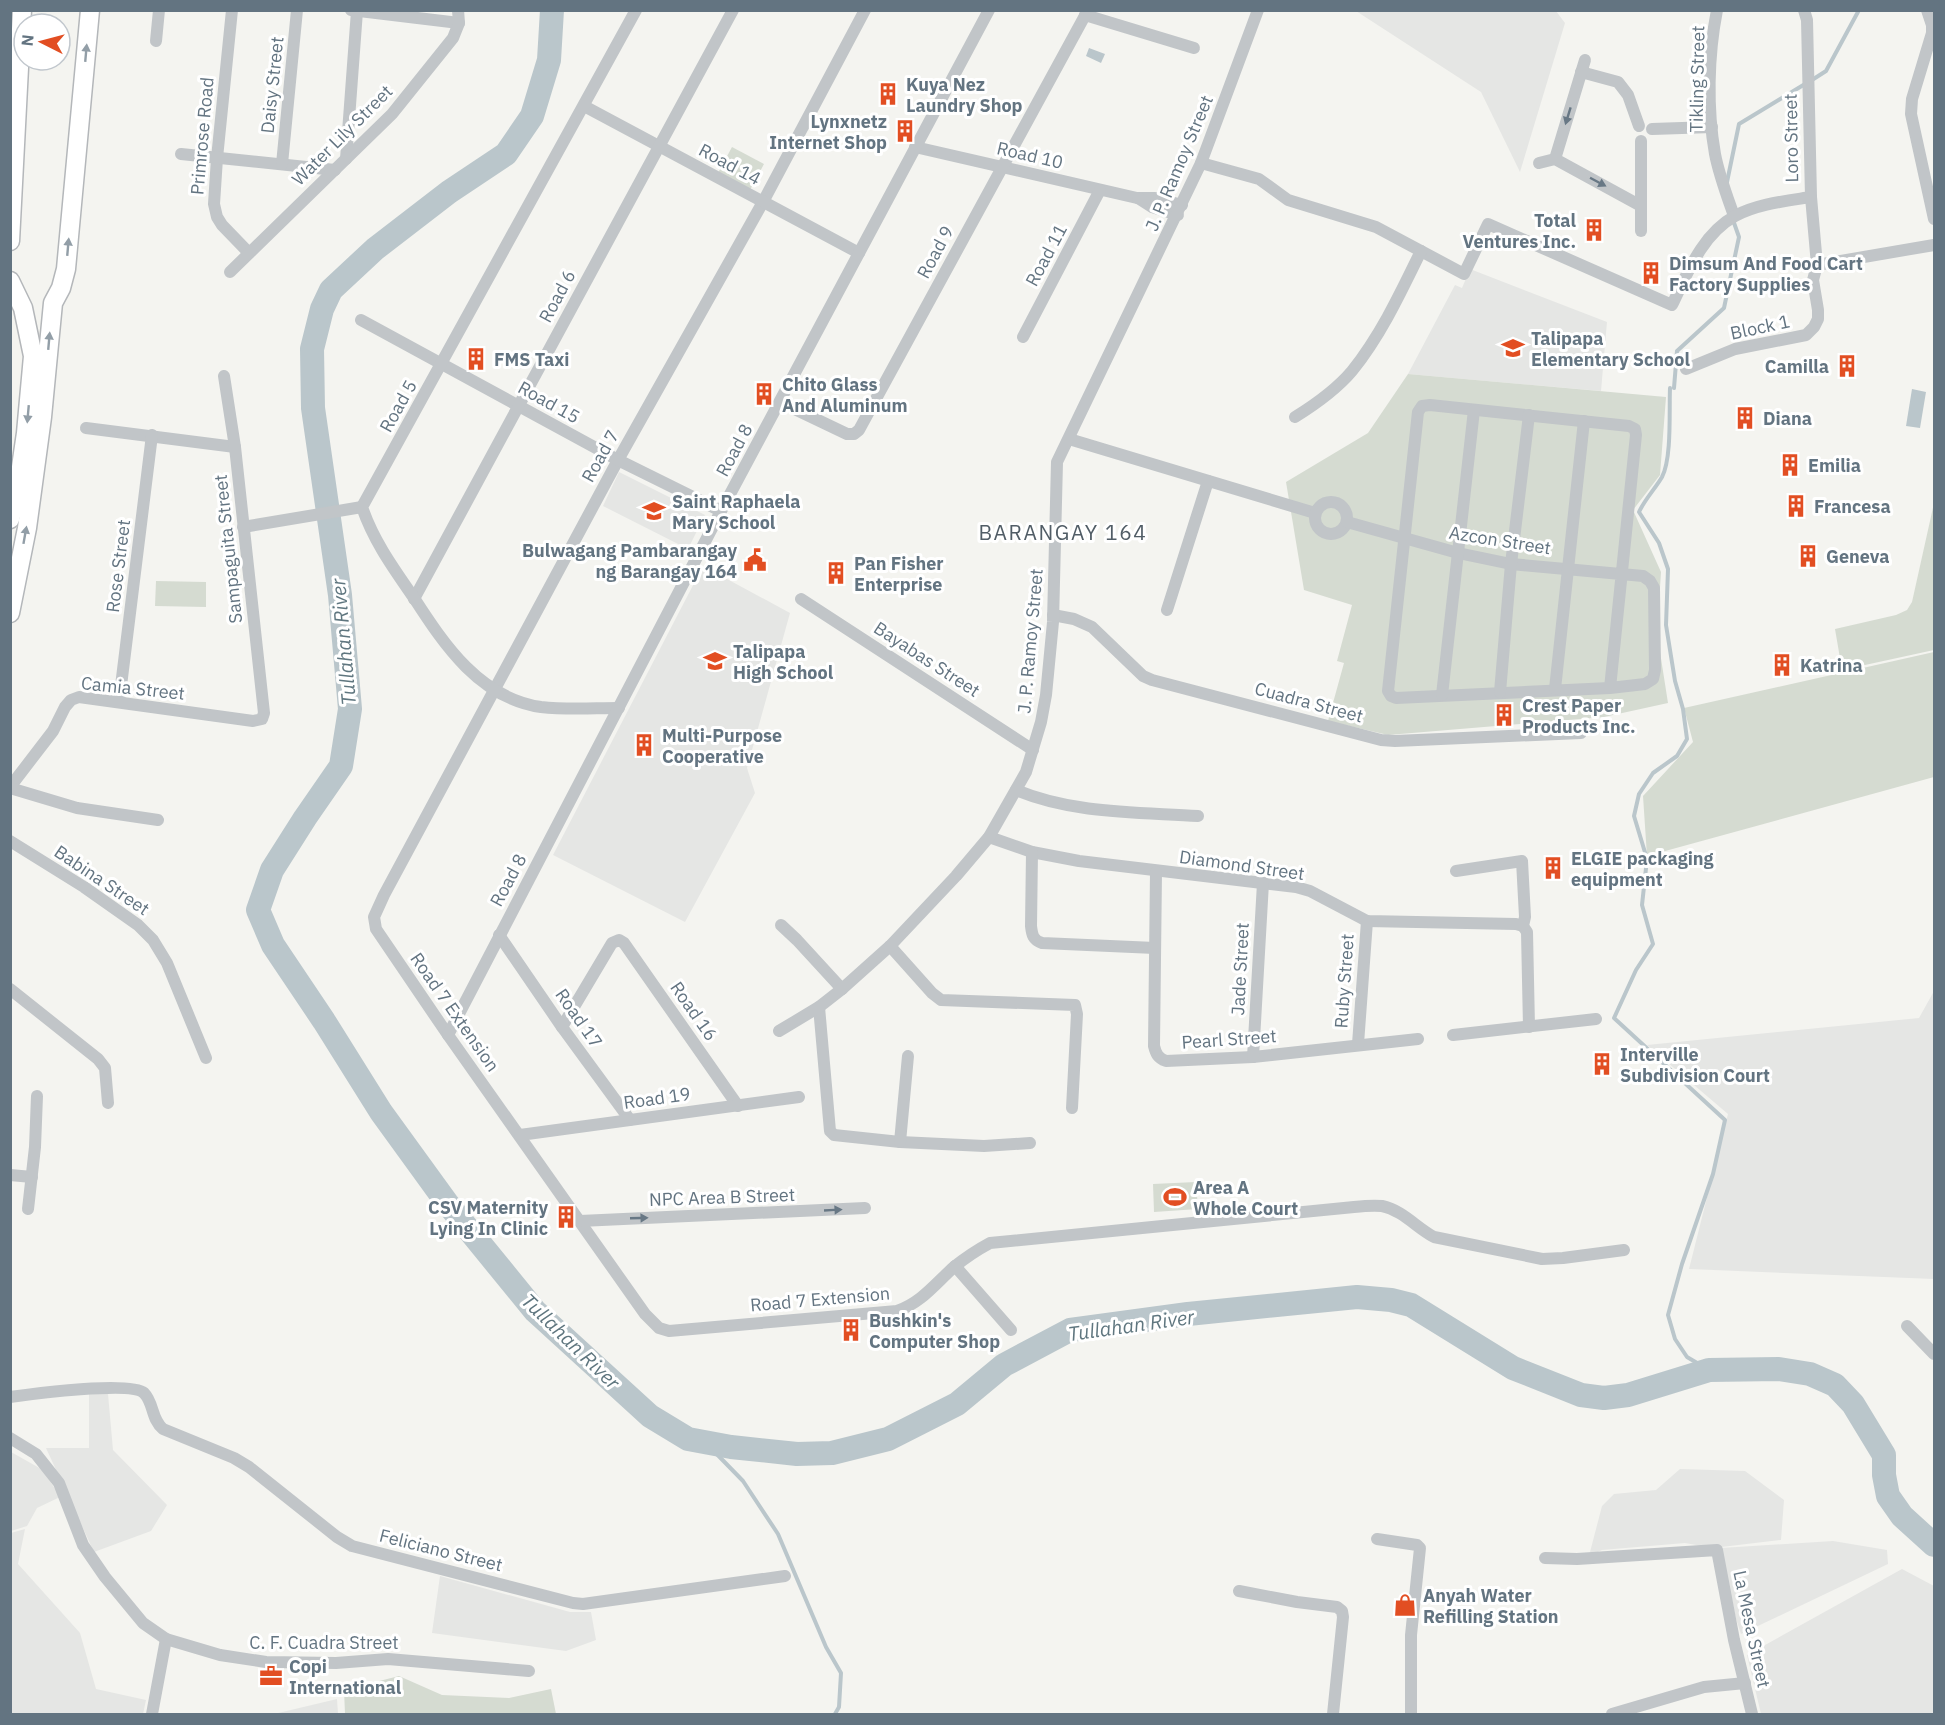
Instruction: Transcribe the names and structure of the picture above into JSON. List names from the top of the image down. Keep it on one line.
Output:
{"streets":{"street":["Tikling Street","Daisy Street","Water Lily Street","Primrose Road","Loro Street","Road 10","J. P. Ramoy Street","Road 14","Road 9","Road 11","Road 6","Block 1","Road 15","Road 5","Road 8","Road 7","Azcon Street","Sampaguita Street","Rose Street","Bayabas Street","Camia Street","Cuadra Street","Diamond Street","Babina Street","Jade Street","Ruby Street","Road 16","Road 7 Extension","Road 17","Pearl Street","Road 19","NPC Area B Street","Feliciano Street","La Mesa Street","C. F. Cuadra Street"]},"crossings":[["Water Lily Street","Primrose Road"],["Loro Street","Block 1"],["Road 10","J. P. Ramoy Street"],["Road 10","Road 9"],["Road 10","Road 11"],["Road 10","Road 8"],["J. P. Ramoy Street","Bayabas Street"],["J. P. Ramoy Street","Cuadra Street"],["J. P. Ramoy Street","Diamond Street"],["Road 14","Road 6"],["Road 14","Road 5"],["Road 14","Road 8"],["Road 14","Road 7"],["Road 9","Road 8"],["Road 6","Road 15"],["Road 15","Road 5"],["Road 15","Road 8"],["Road 15","Road 7"],["Road 8","Road 7 Extension"],["Road 8","Road 17"],["Road 7","Road 7 Extension"],["Sampaguita Street","Camia Street"],["Rose Street","Camia Street"],["Diamond Street","Jade Street"],["Diamond Street","Ruby Street"],["Diamond Street","Pearl Street"],["Jade Street","Pearl Street"],["Ruby Street","Pearl Street"],["Road 16","Road 17"],["Road 16","Road 19"],["Road 7 Extension","Road 19"],["Road 7 Extension","NPC Area B Street"],["Road 17","Road 19"]],"one_way":["NPC Area B Street"],"districts":["BARANGAY 164"],"water":["Tullahan River"],"places":{"building":["Kuya Nez Laundry Shop","Lynxnetz Internet Shop","Total Ventures Inc.","Dimsum And Food Cart Factory Supplies","FMS Taxi","Camilla","Chito Glass And Aluminum","Diana","Emilia","Francesa","Geneva","Pan Fisher Enterprise","Katrina","Crest Paper Products Inc.","Multi-Purpose Cooperative","ELGIE packaging equipment","Interville Subdivision Court","CSV Maternity Lying In Clinic","Bushkin's Computer Shop"],"school or university":["Talipapa Elementary School","Saint Raphaela Mary School","Talipapa High School"],"public building":["Bulwagang Pambarangay ng Barangay 164"],"sports":["Area A Whole Court"],"shop":["Anyah Water Refilling Station"],"office":["Copi International"]},"north":"left"}
